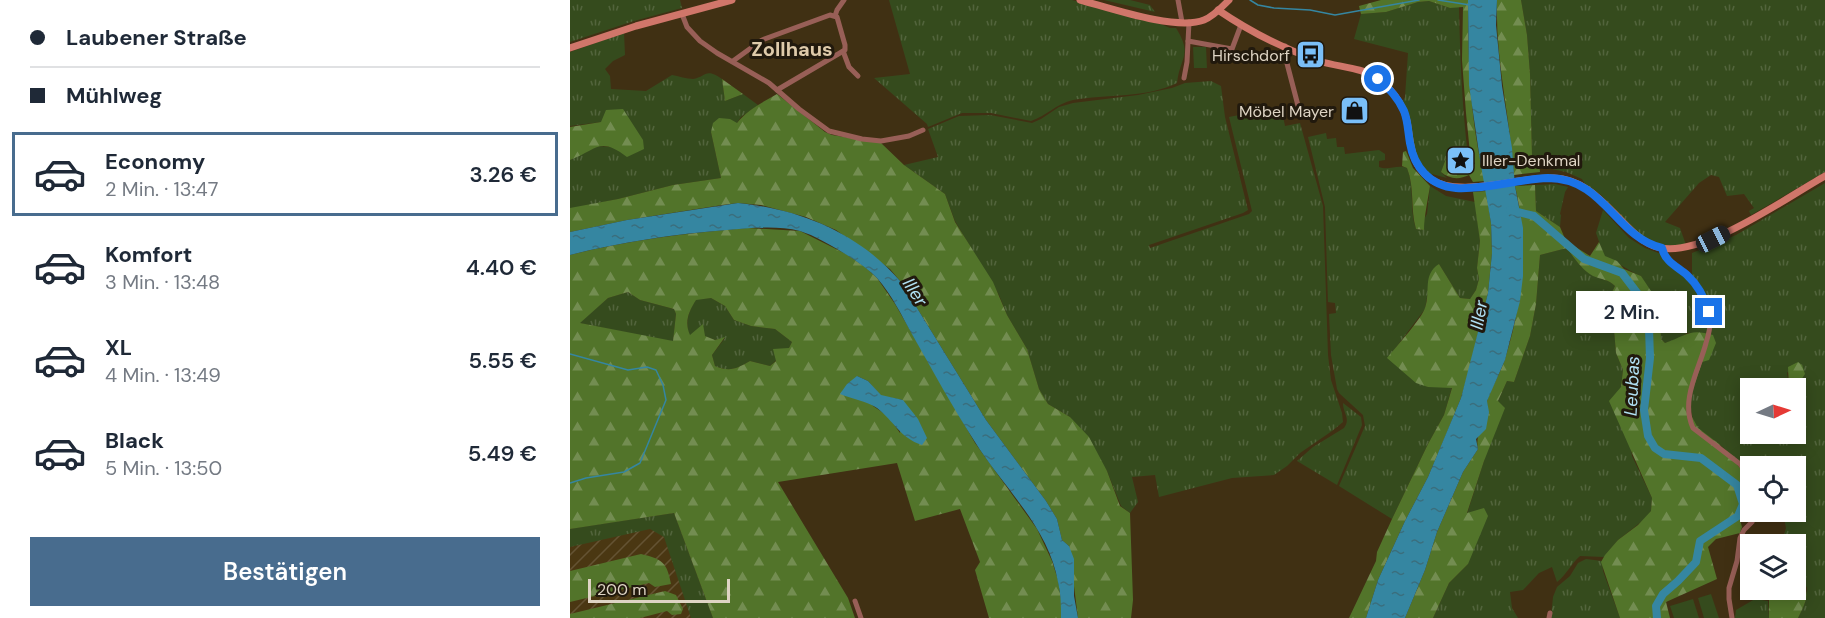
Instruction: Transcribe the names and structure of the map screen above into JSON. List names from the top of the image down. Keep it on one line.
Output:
{"districts":["Zollhaus"],"water":["Iller","Leubas"],"places":{"bus stop":["Hirschdorf"],"shop":["Möbel Mayer"],"place":["Iller-Denkmal"]},"scale_bar":"200 m","north":"right","page":{"banner":["Laubener Straße","Mühlweg"],"list":[{"name":"Economy","note":"2 Min. · 13:47","value":"3.26 €"},{"name":"Komfort","note":"3 Min. · 13:48","value":"4.40 €"},{"name":"XL","note":"4 Min. · 13:49","value":"5.55 €"},{"name":"Black","note":"5 Min. · 13:50","value":"5.49 €"}],"bubble":"2 Min.","buttons":"Bestätigen","scale":"200 m"}}
